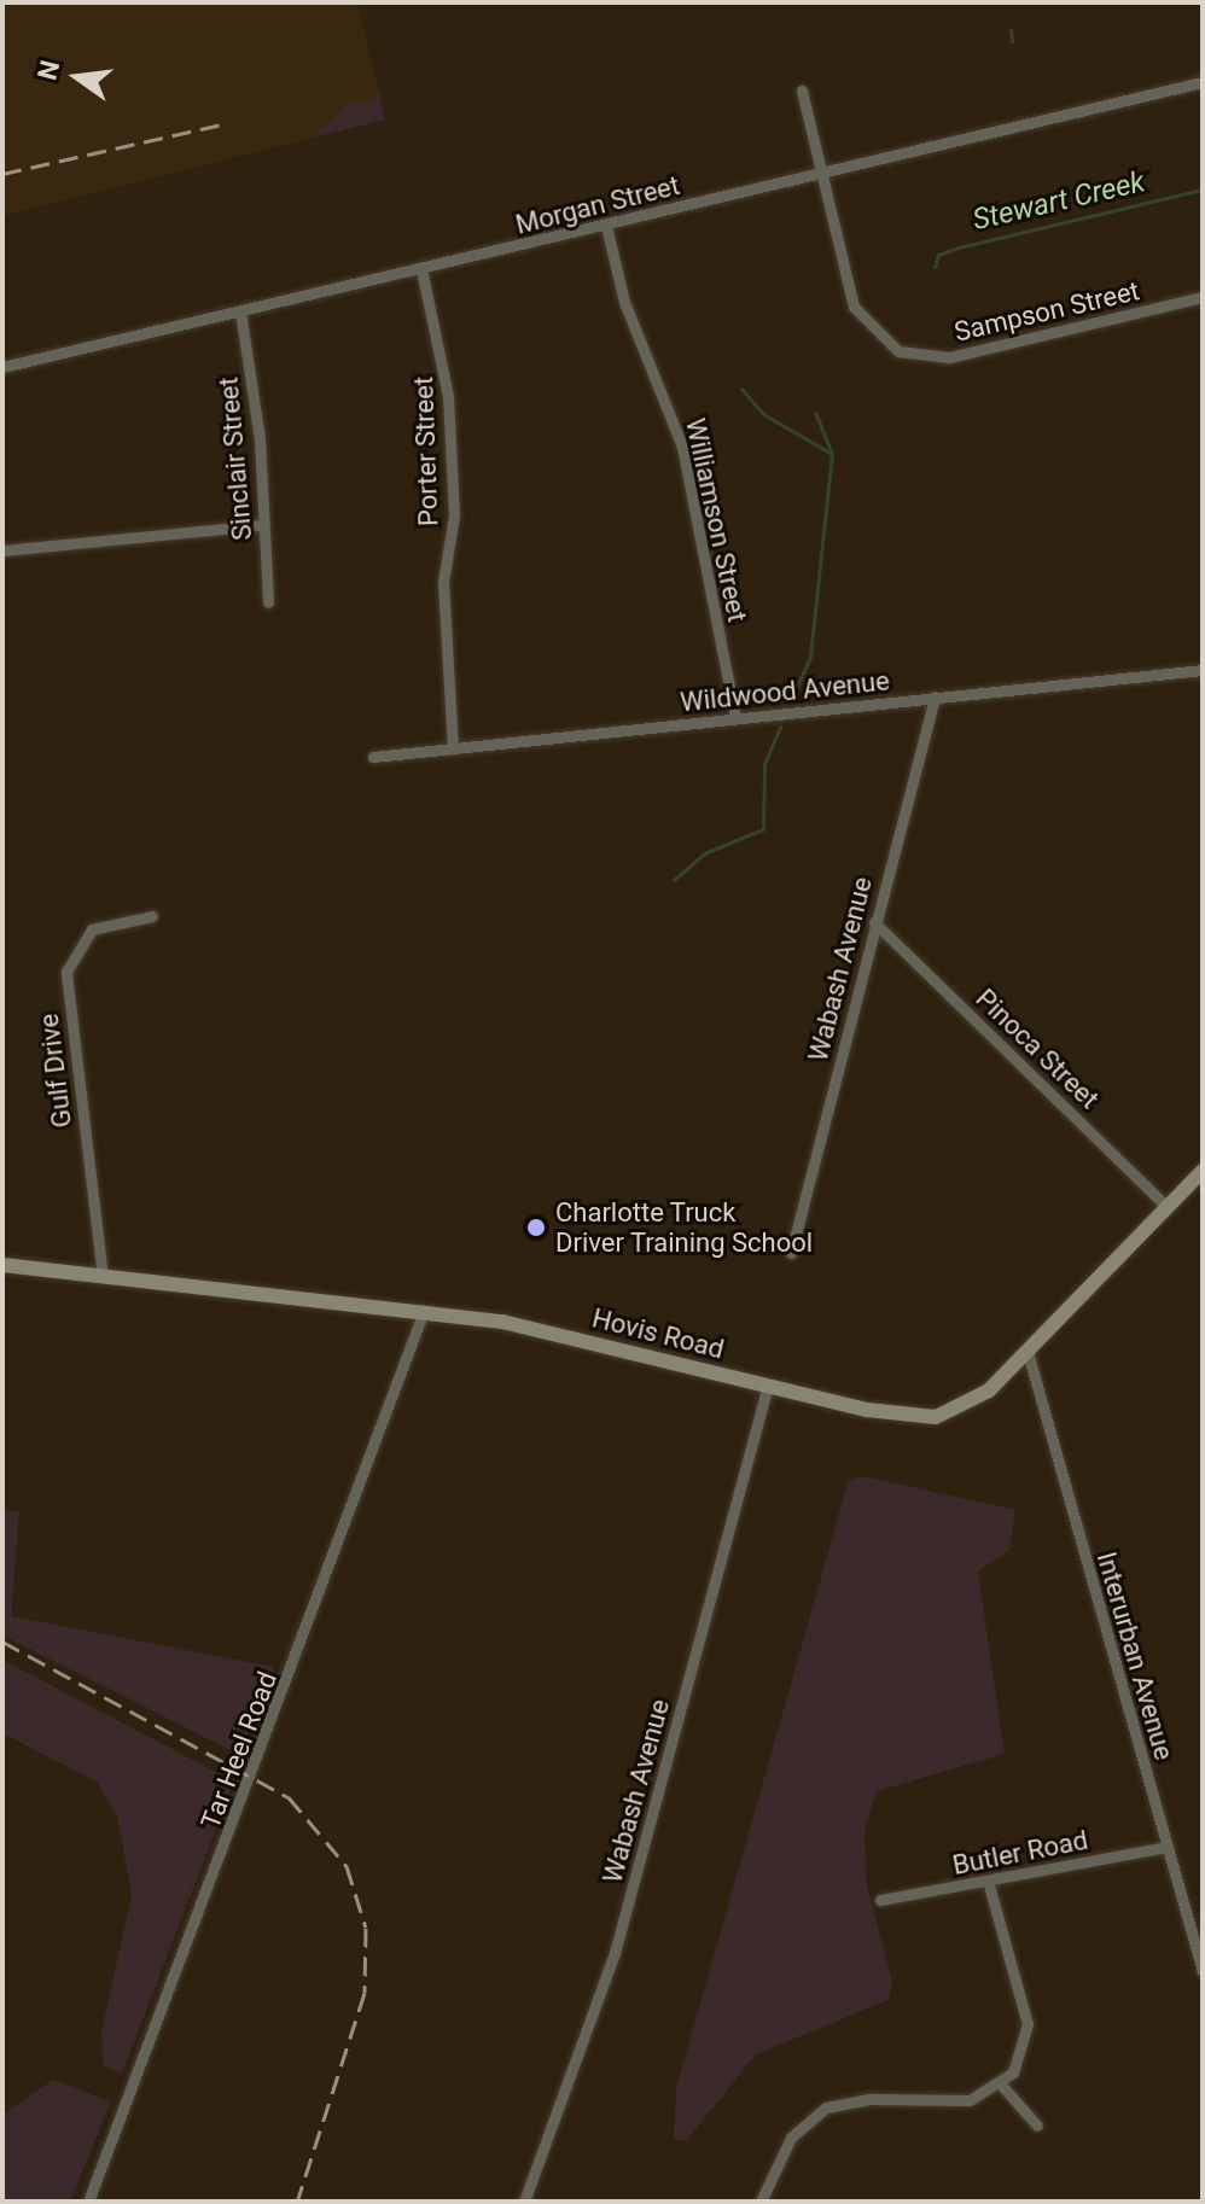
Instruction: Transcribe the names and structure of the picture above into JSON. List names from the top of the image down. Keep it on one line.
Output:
{"streets":{"street":["Morgan Street","Sampson Street","Porter Street","Sinclair Street","Williamson Street","Wildwood Avenue","Wabash Avenue","Pinoca Street","Gulf Drive","Hovis Road","Interurban Avenue","Tar Heel Road","Butler Road"]},"crossings":[["Morgan Street","Sampson Street"],["Morgan Street","Porter Street"],["Morgan Street","Sinclair Street"],["Morgan Street","Williamson Street"],["Porter Street","Wildwood Avenue"],["Williamson Street","Wildwood Avenue"],["Wildwood Avenue","Wabash Avenue"],["Wabash Avenue","Pinoca Street"],["Wabash Avenue","Hovis Road"],["Pinoca Street","Hovis Road"],["Gulf Drive","Hovis Road"],["Hovis Road","Interurban Avenue"],["Hovis Road","Tar Heel Road"],["Interurban Avenue","Butler Road"]],"water":["Stewart Creek"],"places":["Charlotte Truck Driver Training School"],"north":"left"}
